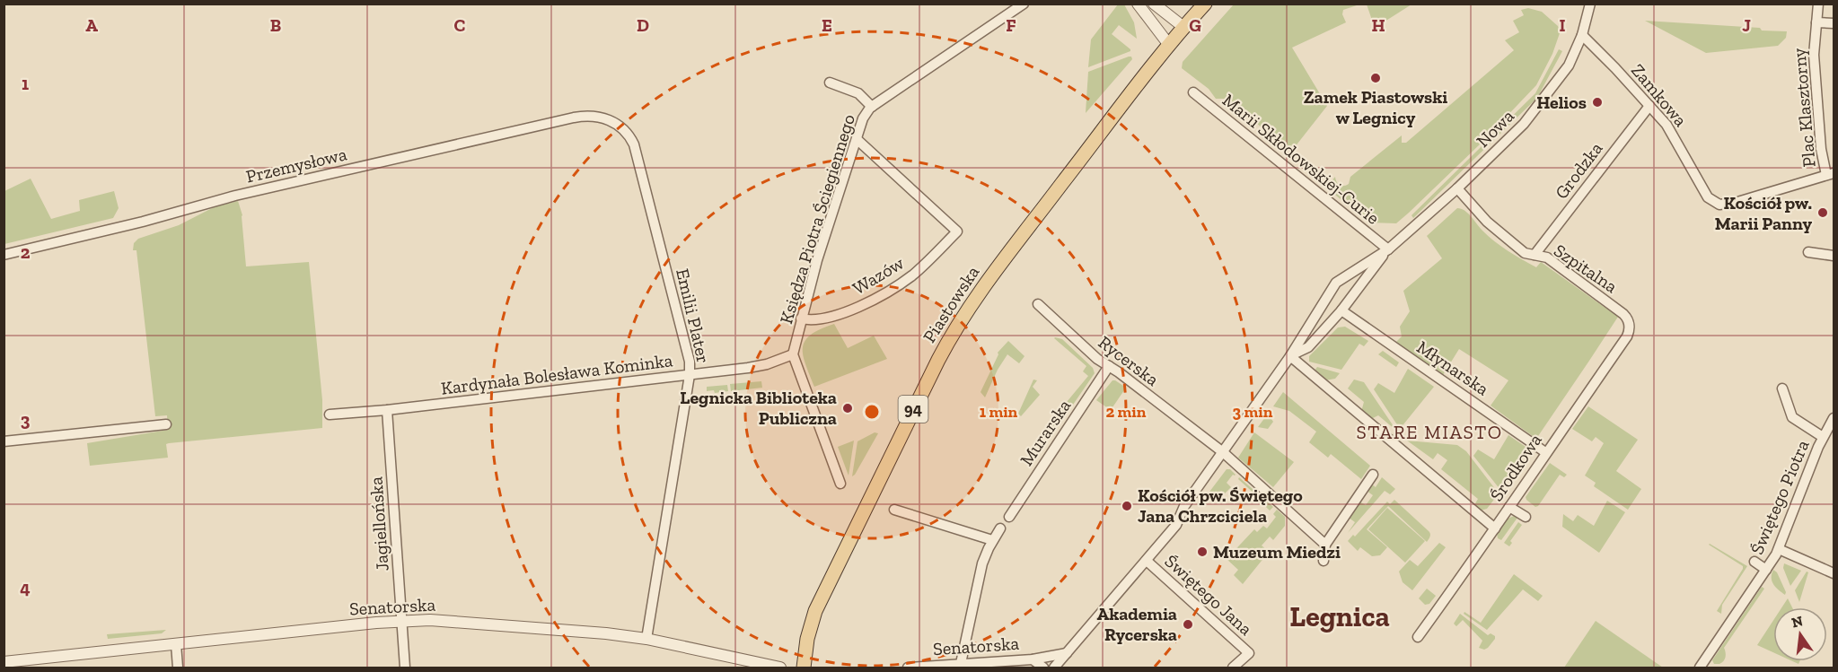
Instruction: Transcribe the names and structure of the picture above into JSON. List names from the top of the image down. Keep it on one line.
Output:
{"streets":{"main road":["Piastowska","94"],"street":["Zamkowa","Plac Klasztorny","Nowa","Marii Skłodowskiej-Curie","Przemysłowa","Grodzka","Księdza Piotra Ściegiennego","Szpitalna","Wazów","Emilii Plater","Rycerska","Młynarska","Kardynała Bolesława Kominka","Murarska","Środkowa","Świętego Piotra","Jagiellońska","Świętego Jana","Senatorska"]},"crossings":[["Zamkowa","Plac Klasztorny"],["Zamkowa","Nowa"],["Zamkowa","Grodzka"],["Nowa","Marii Skłodowskiej-Curie"],["Nowa","Szpitalna"],["Przemysłowa","Emilii Plater"],["Grodzka","Szpitalna"],["Księdza Piotra Ściegiennego","Wazów"],["Księdza Piotra Ściegiennego","Kardynała Bolesława Kominka"],["Szpitalna","Środkowa"],["Emilii Plater","Kardynała Bolesława Kominka"],["Emilii Plater","Senatorska"],["Rycerska","Murarska"],["Młynarska","Środkowa"],["Kardynała Bolesława Kominka","Jagiellońska"],["Jagiellońska","Senatorska"]],"districts":["STARE MIASTO","Legnica"],"places":["Zamek Piastowski w Legnicy","Helios","Kościół pw. Marii Panny","Legnicka Biblioteka Publiczna","Kościół pw. Świętego Jana Chrzciciela","Muzeum Miedzi","Akademia Rycerska"],"north":"top","grid":{"columns":["A","B","C","D","E","F","G","H","I","J"],"rows":["1","2","3","4"]},"rings":["1 min","2 min","3 min"]}
